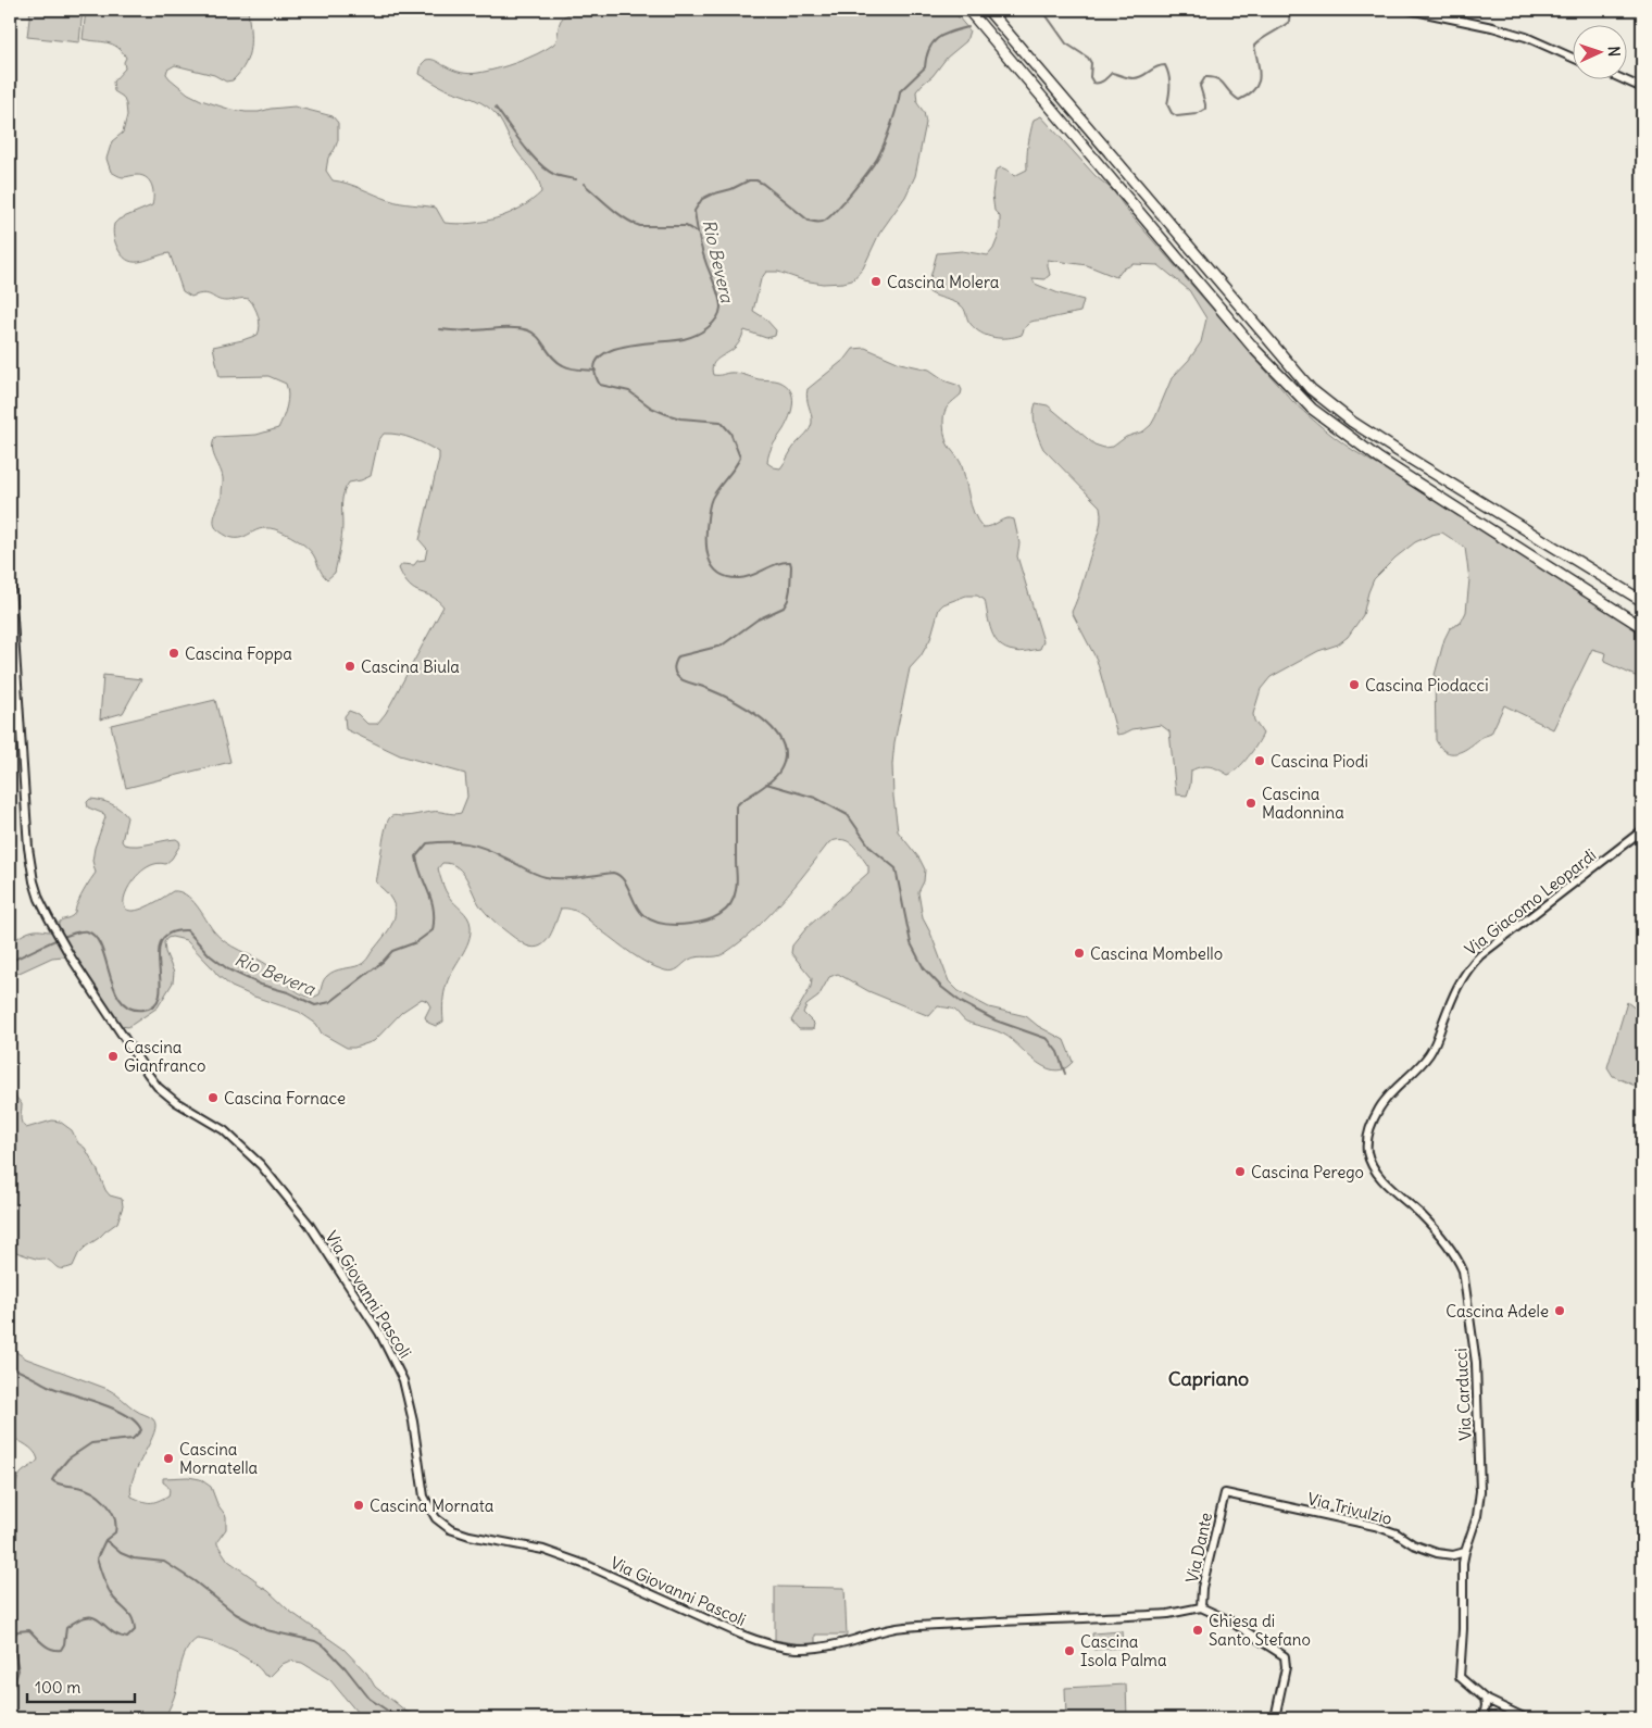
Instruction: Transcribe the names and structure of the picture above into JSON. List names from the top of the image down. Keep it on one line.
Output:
{"streets":{"street":["Via Giacomo Leopardi","Via Giovanni Pascoli","Via Carducci","Via Trivulzio","Via Dante"]},"crossings":[["Via Giacomo Leopardi","Via Carducci"],["Via Giovanni Pascoli","Via Dante"],["Via Carducci","Via Trivulzio"],["Via Trivulzio","Via Dante"]],"districts":["Capriano"],"water":["Rio Bevera"],"places":["Cascina Molera","Cascina Foppa","Cascina Biula","Cascina Piodacci","Cascina Piodi","Cascina Madonnina","Cascina Mombello","Cascina Gianfranco","Cascina Fornace","Cascina Perego","Cascina Adele","Cascina Mornatella","Cascina Mornata","Chiesa di Santo Stefano","Cascina Isola Palma"],"scale_bar":"100 m","north":"right"}
